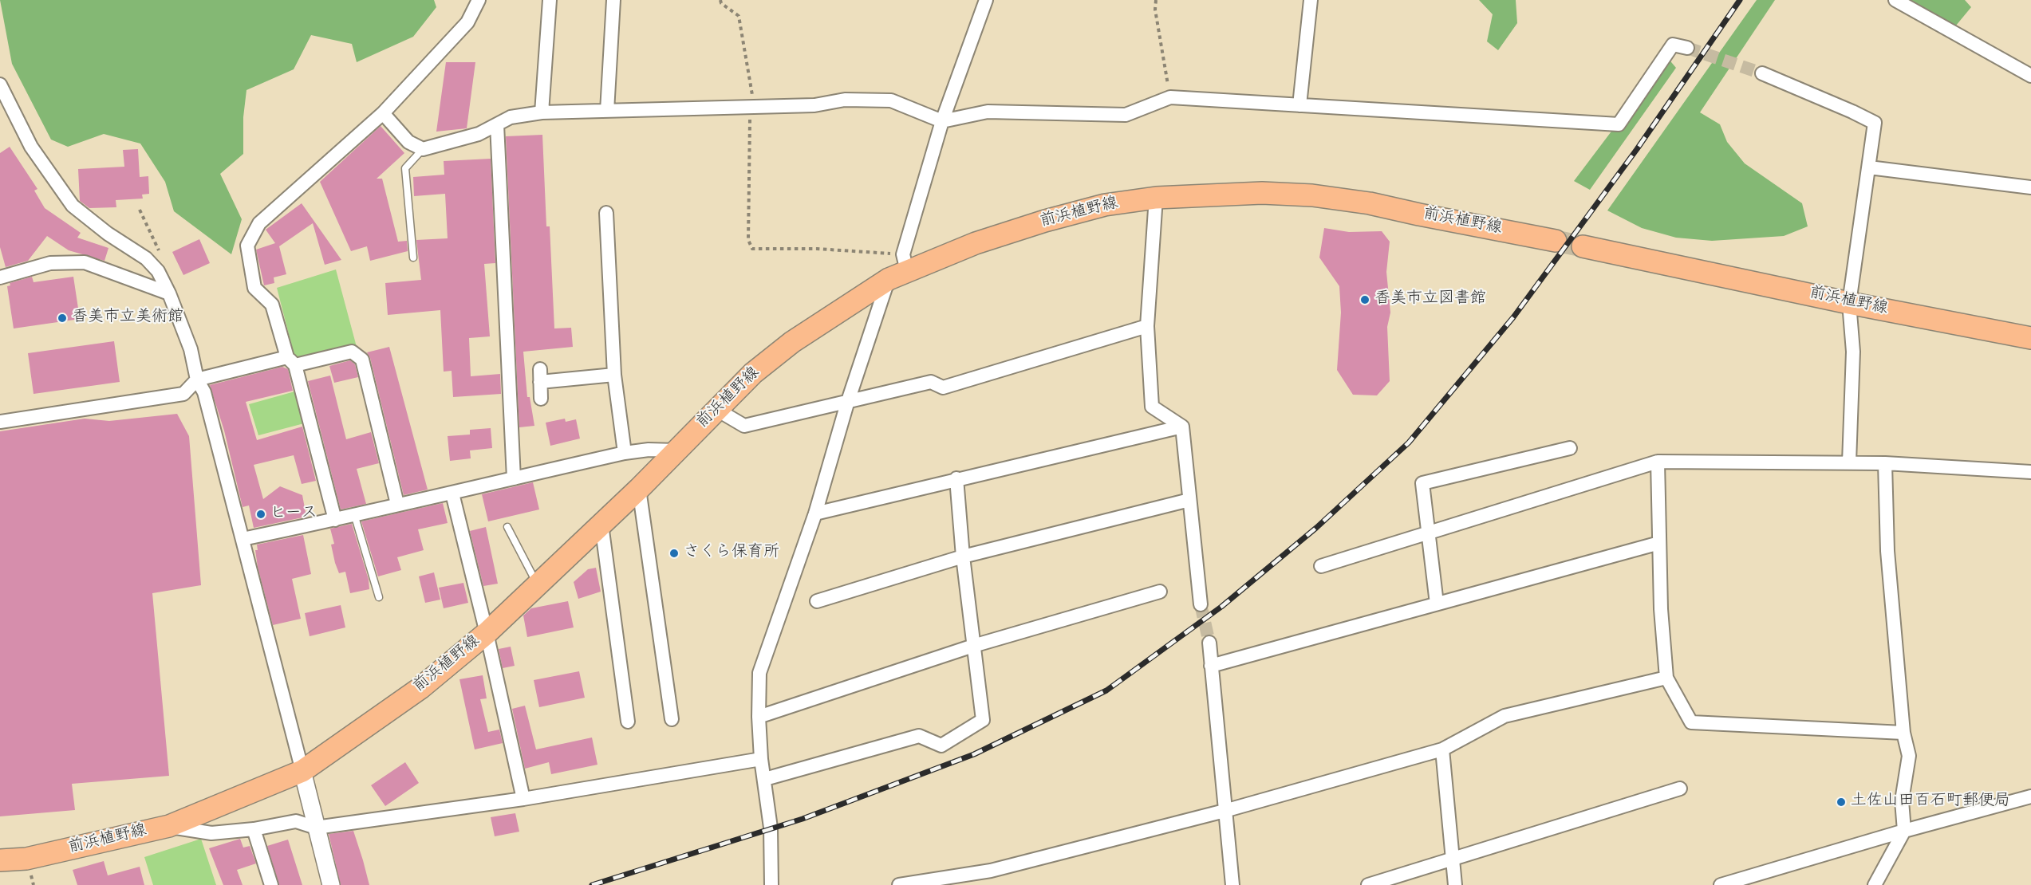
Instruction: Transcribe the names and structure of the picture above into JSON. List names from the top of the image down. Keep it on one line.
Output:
{"streets":{"main road":["前浜植野線"]},"places":["香美市立図書館","香美市立美術館","ヒース","さくら保育所","土佐山田百石町郵便局"]}
